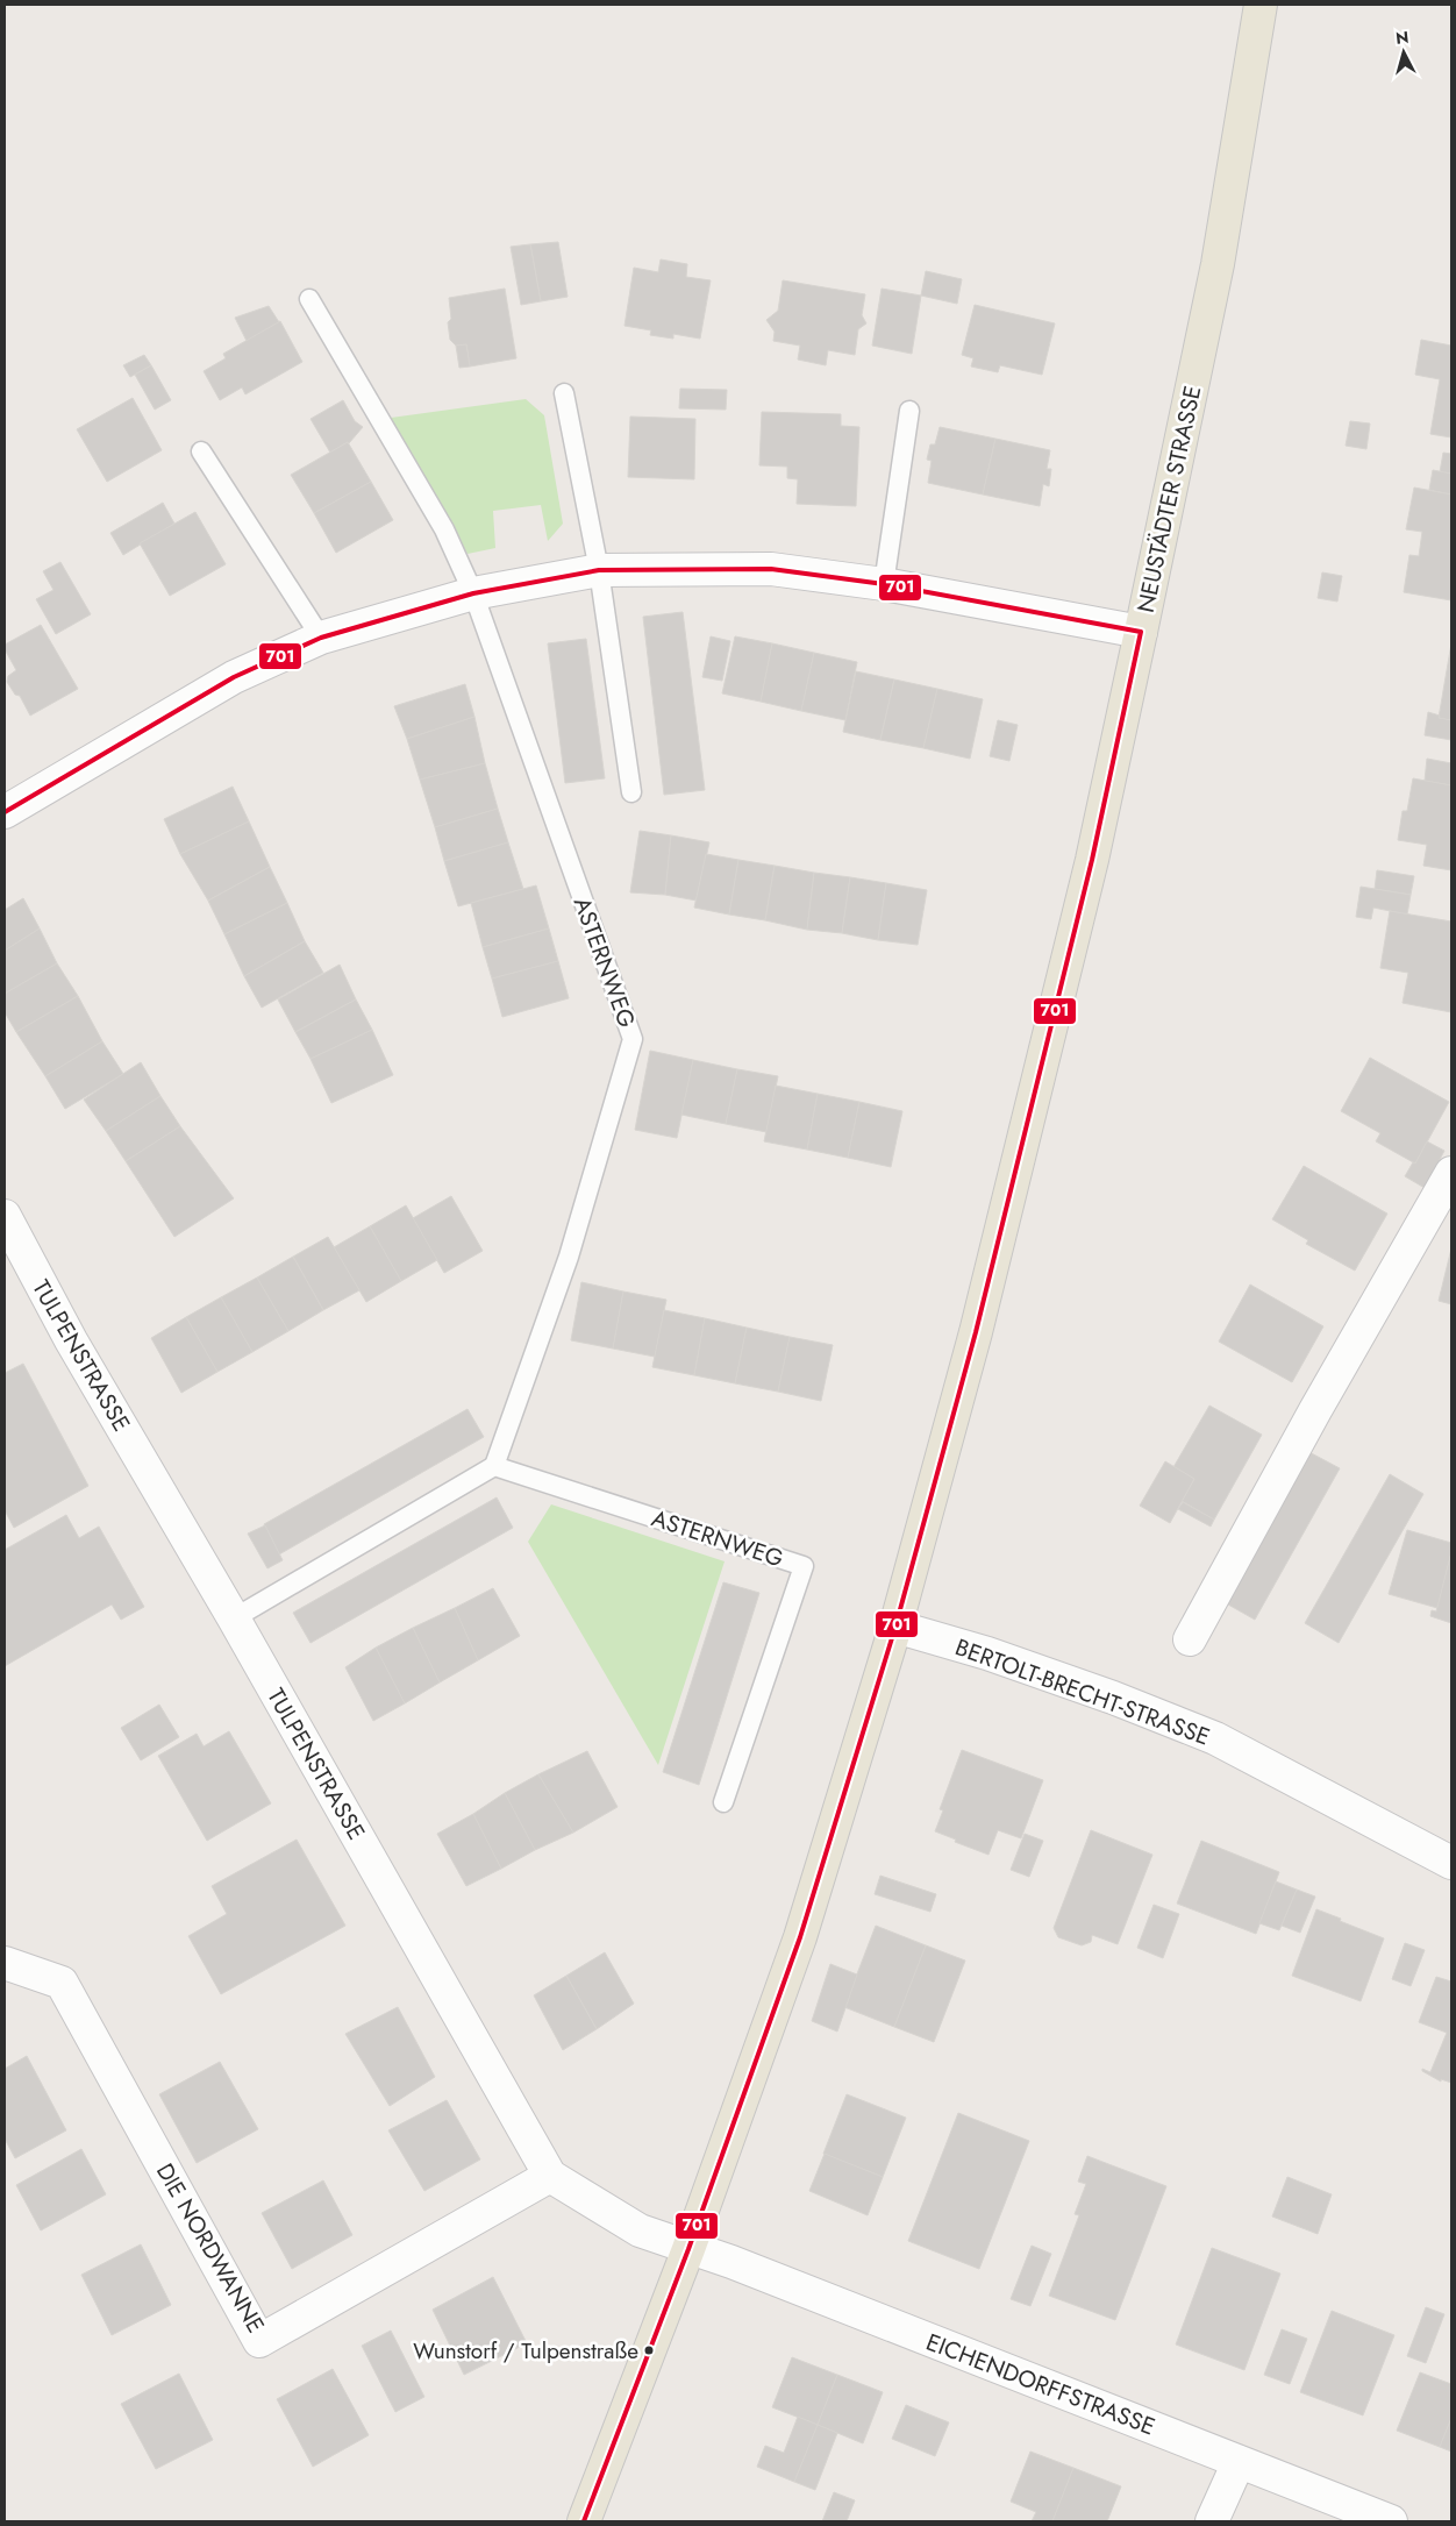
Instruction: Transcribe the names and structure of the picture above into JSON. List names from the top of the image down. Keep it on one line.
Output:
{"streets":{"main road":["NEUSTÄDTER STRASSE"],"street":["TULPENSTRASSE","BERTOLT-BRECHT-STRASSE","DIE NORDWANNE","EICHENDORFFSTRASSE"],"lane":["ASTERNWEG"]},"crossings":[["NEUSTÄDTER STRASSE","TULPENSTRASSE"],["NEUSTÄDTER STRASSE","BERTOLT-BRECHT-STRASSE"],["NEUSTÄDTER STRASSE","EICHENDORFFSTRASSE"],["TULPENSTRASSE","DIE NORDWANNE"],["TULPENSTRASSE","EICHENDORFFSTRASSE"]],"places":["Wunstorf / Tulpenstraße"],"lines":["transit line 701"],"north":"top"}
